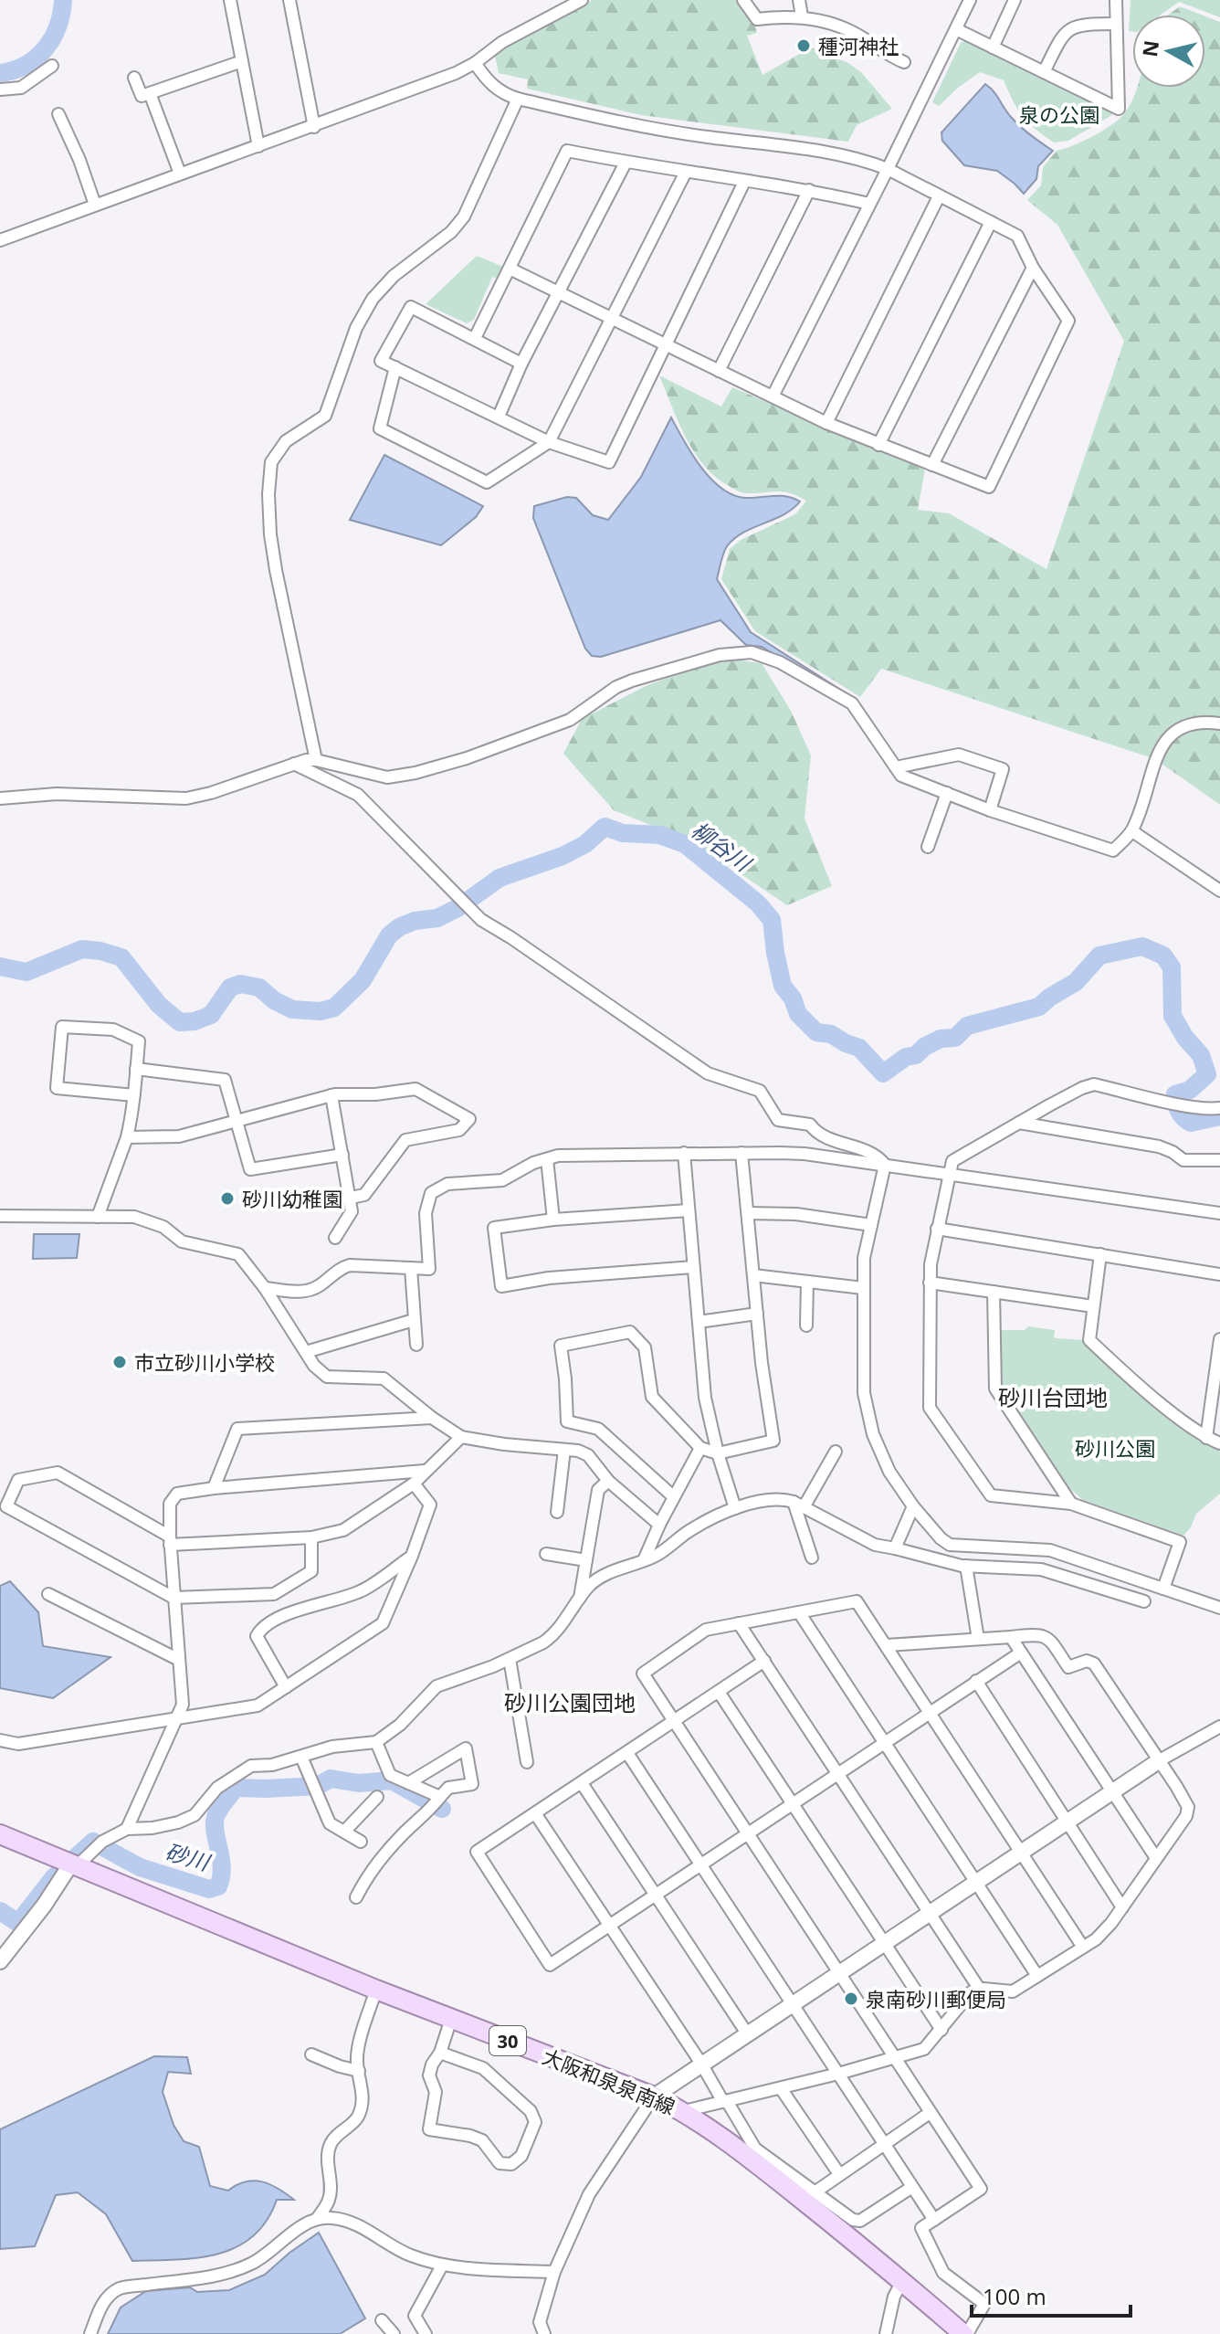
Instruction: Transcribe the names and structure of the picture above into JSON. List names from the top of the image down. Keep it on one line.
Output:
{"streets":{"main road":["30","大阪和泉泉南線"]},"districts":["砂川台団地","砂川公園団地"],"water":["柳谷川","砂川"],"parks":["泉の公園","砂川公園"],"places":["種河神社","砂川幼稚園","市立砂川小学校","泉南砂川郵便局"],"scale_bar":"100 m","north":"left"}
